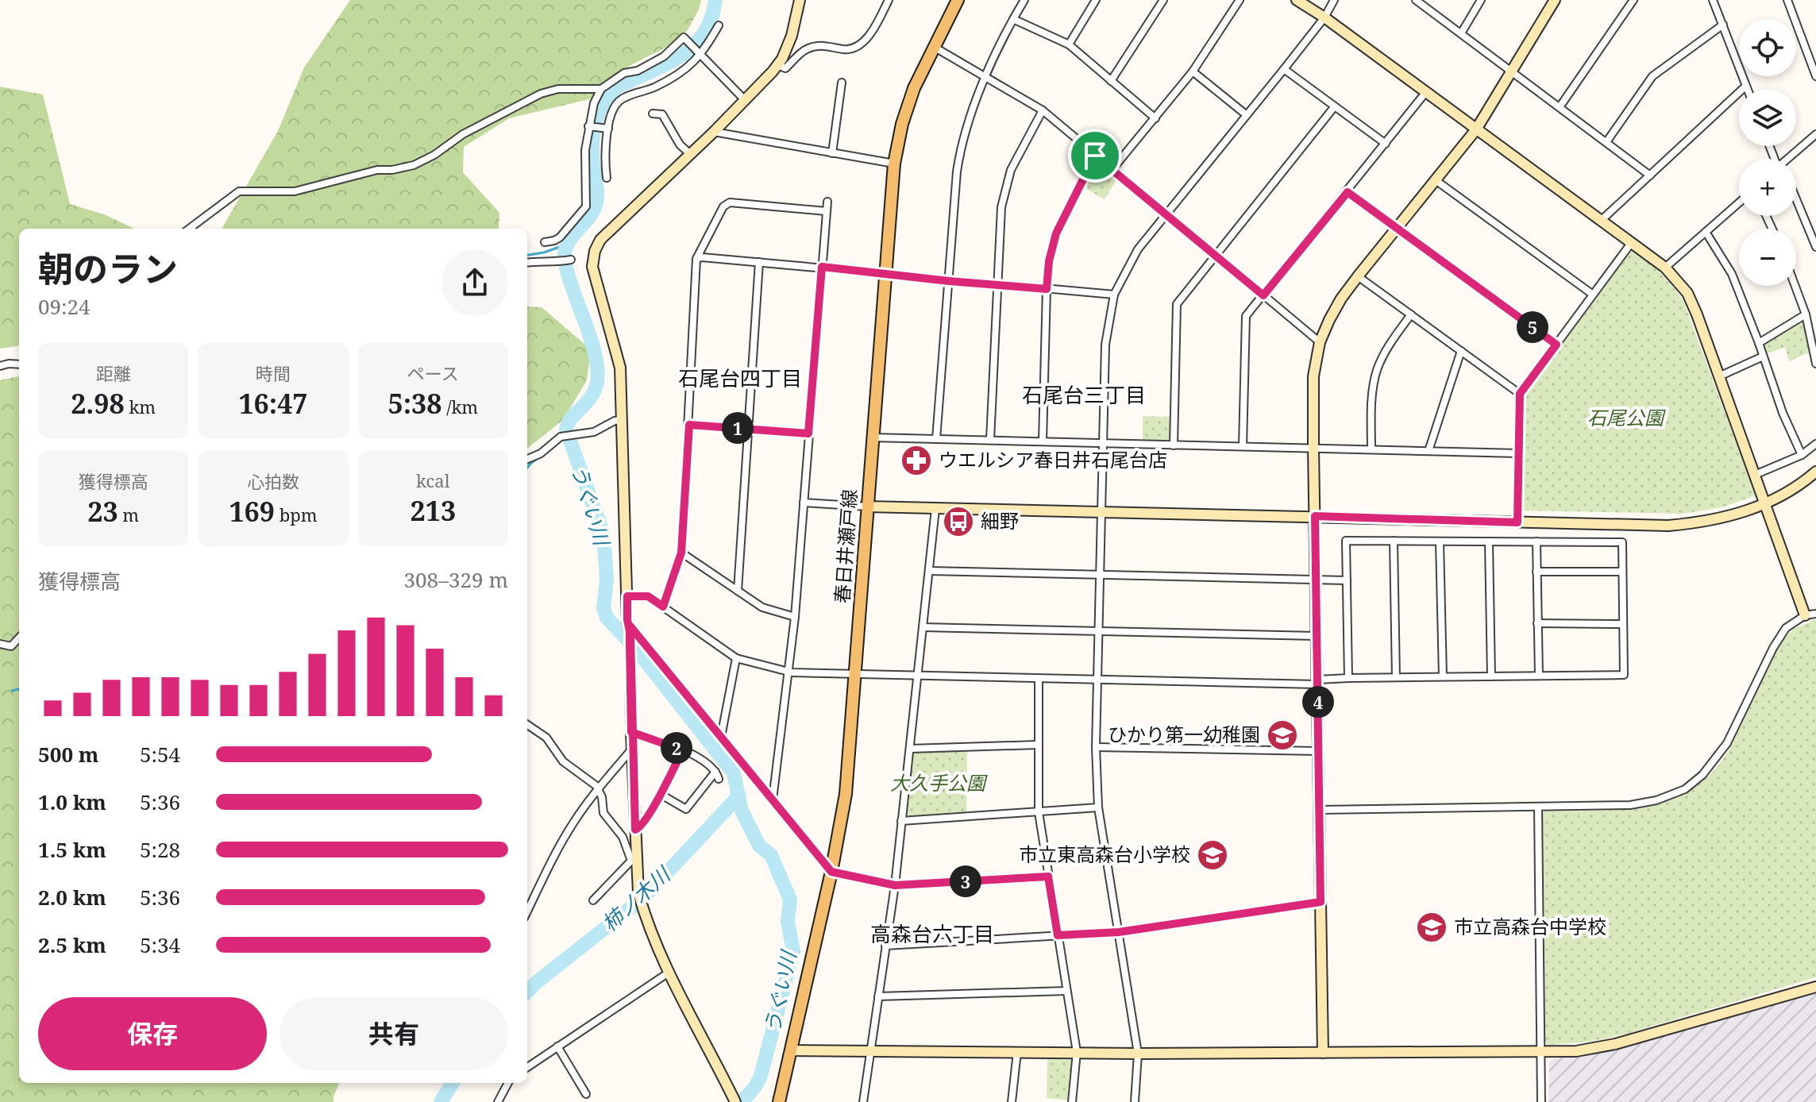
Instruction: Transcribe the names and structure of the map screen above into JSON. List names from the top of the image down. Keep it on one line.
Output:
{"streets":{"main road":["春日井瀬戸線"]},"districts":["石尾台四丁目","石尾台三丁目","高森台六丁目"],"water":["うぐい川","柿ノ木川"],"parks":["石尾公園","大久手公園"],"places":{"pharmacy":["ウエルシア春日井石尾台店"],"bus stop":["細野"],"school or university":["ひかり第一幼稚園","市立東高森台小学校","市立高森台中学校"]},"page":{"map_buttons":["+","−"],"heading":["朝のラン","09:24"],"pins":["5","1","4","2","3"],"stats":[["距離","2.98 km"],["時間","16:47"],["ペース","5:38 /km"],["獲得標高","23 m"],["心拍数","169 bpm"],["kcal","213"]],"chart":["獲得標高","308–329 m"],"list":[{"name":"500 m","note":"5:54"},{"name":"1.0 km","note":"5:36"},{"name":"1.5 km","note":"5:28"},{"name":"2.0 km","note":"5:36"},{"name":"2.5 km","note":"5:34"}],"buttons":["保存","共有"]}}
